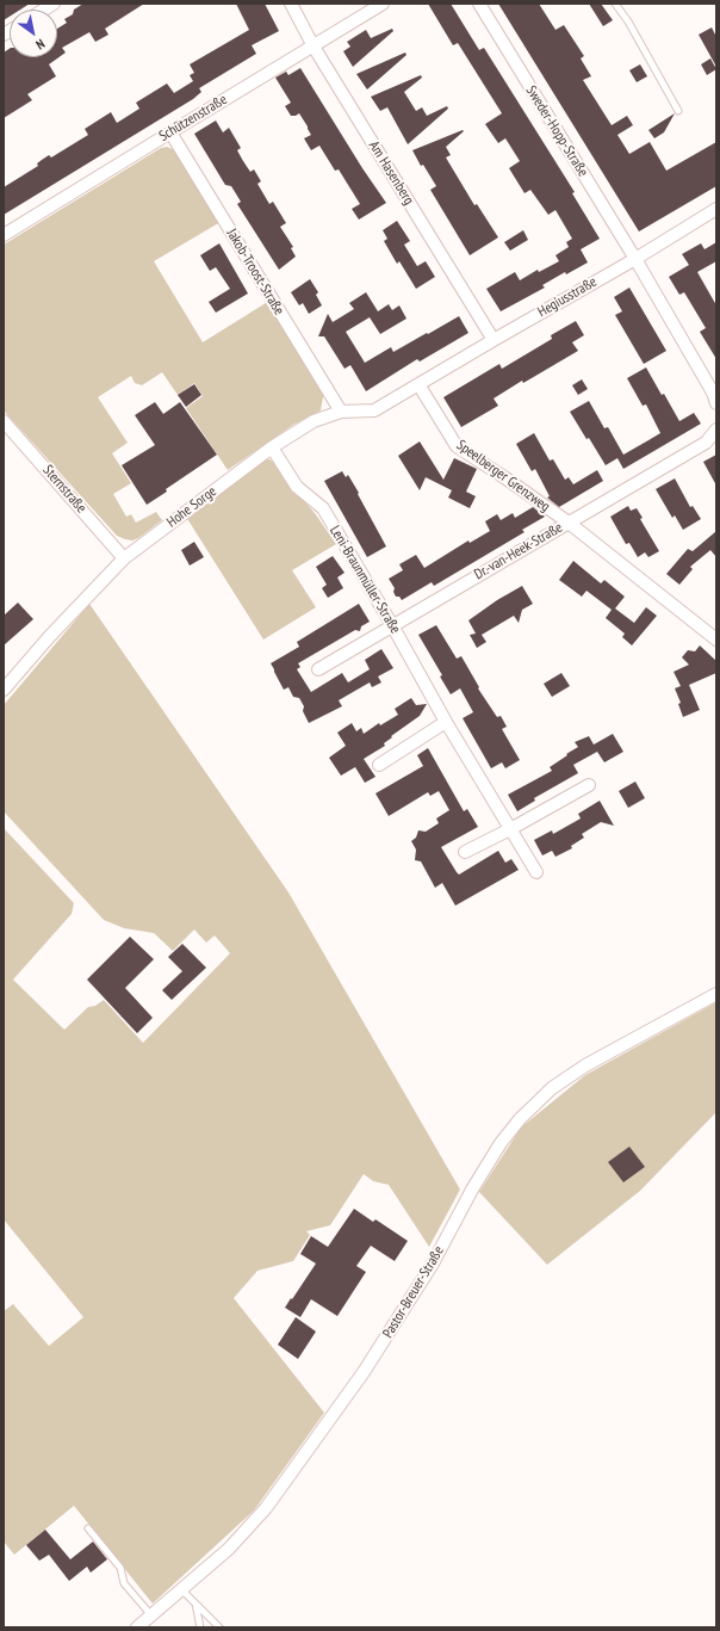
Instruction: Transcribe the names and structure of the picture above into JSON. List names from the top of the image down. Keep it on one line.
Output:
{"streets":{"street":["Schützenstraße","Sweder-Hopp-Straße","Am Hasenberg","Jakob-Troost-Straße","Hegiusstraße","Speelberger Grenzweg","Sternstraße","Hohe Sorge","Dr.-van-Heek-Straße","Leni-Braunmüller-Straße","Pastor-Breuer-Straße"]},"crossings":[["Schützenstraße","Am Hasenberg"],["Schützenstraße","Jakob-Troost-Straße"],["Sweder-Hopp-Straße","Hegiusstraße"],["Am Hasenberg","Hegiusstraße"],["Jakob-Troost-Straße","Hohe Sorge"],["Hegiusstraße","Speelberger Grenzweg"],["Hegiusstraße","Hohe Sorge"],["Speelberger Grenzweg","Hohe Sorge"],["Speelberger Grenzweg","Dr.-van-Heek-Straße"],["Sternstraße","Hohe Sorge"],["Hohe Sorge","Leni-Braunmüller-Straße"],["Dr.-van-Heek-Straße","Leni-Braunmüller-Straße"]],"north":"bottom right"}
